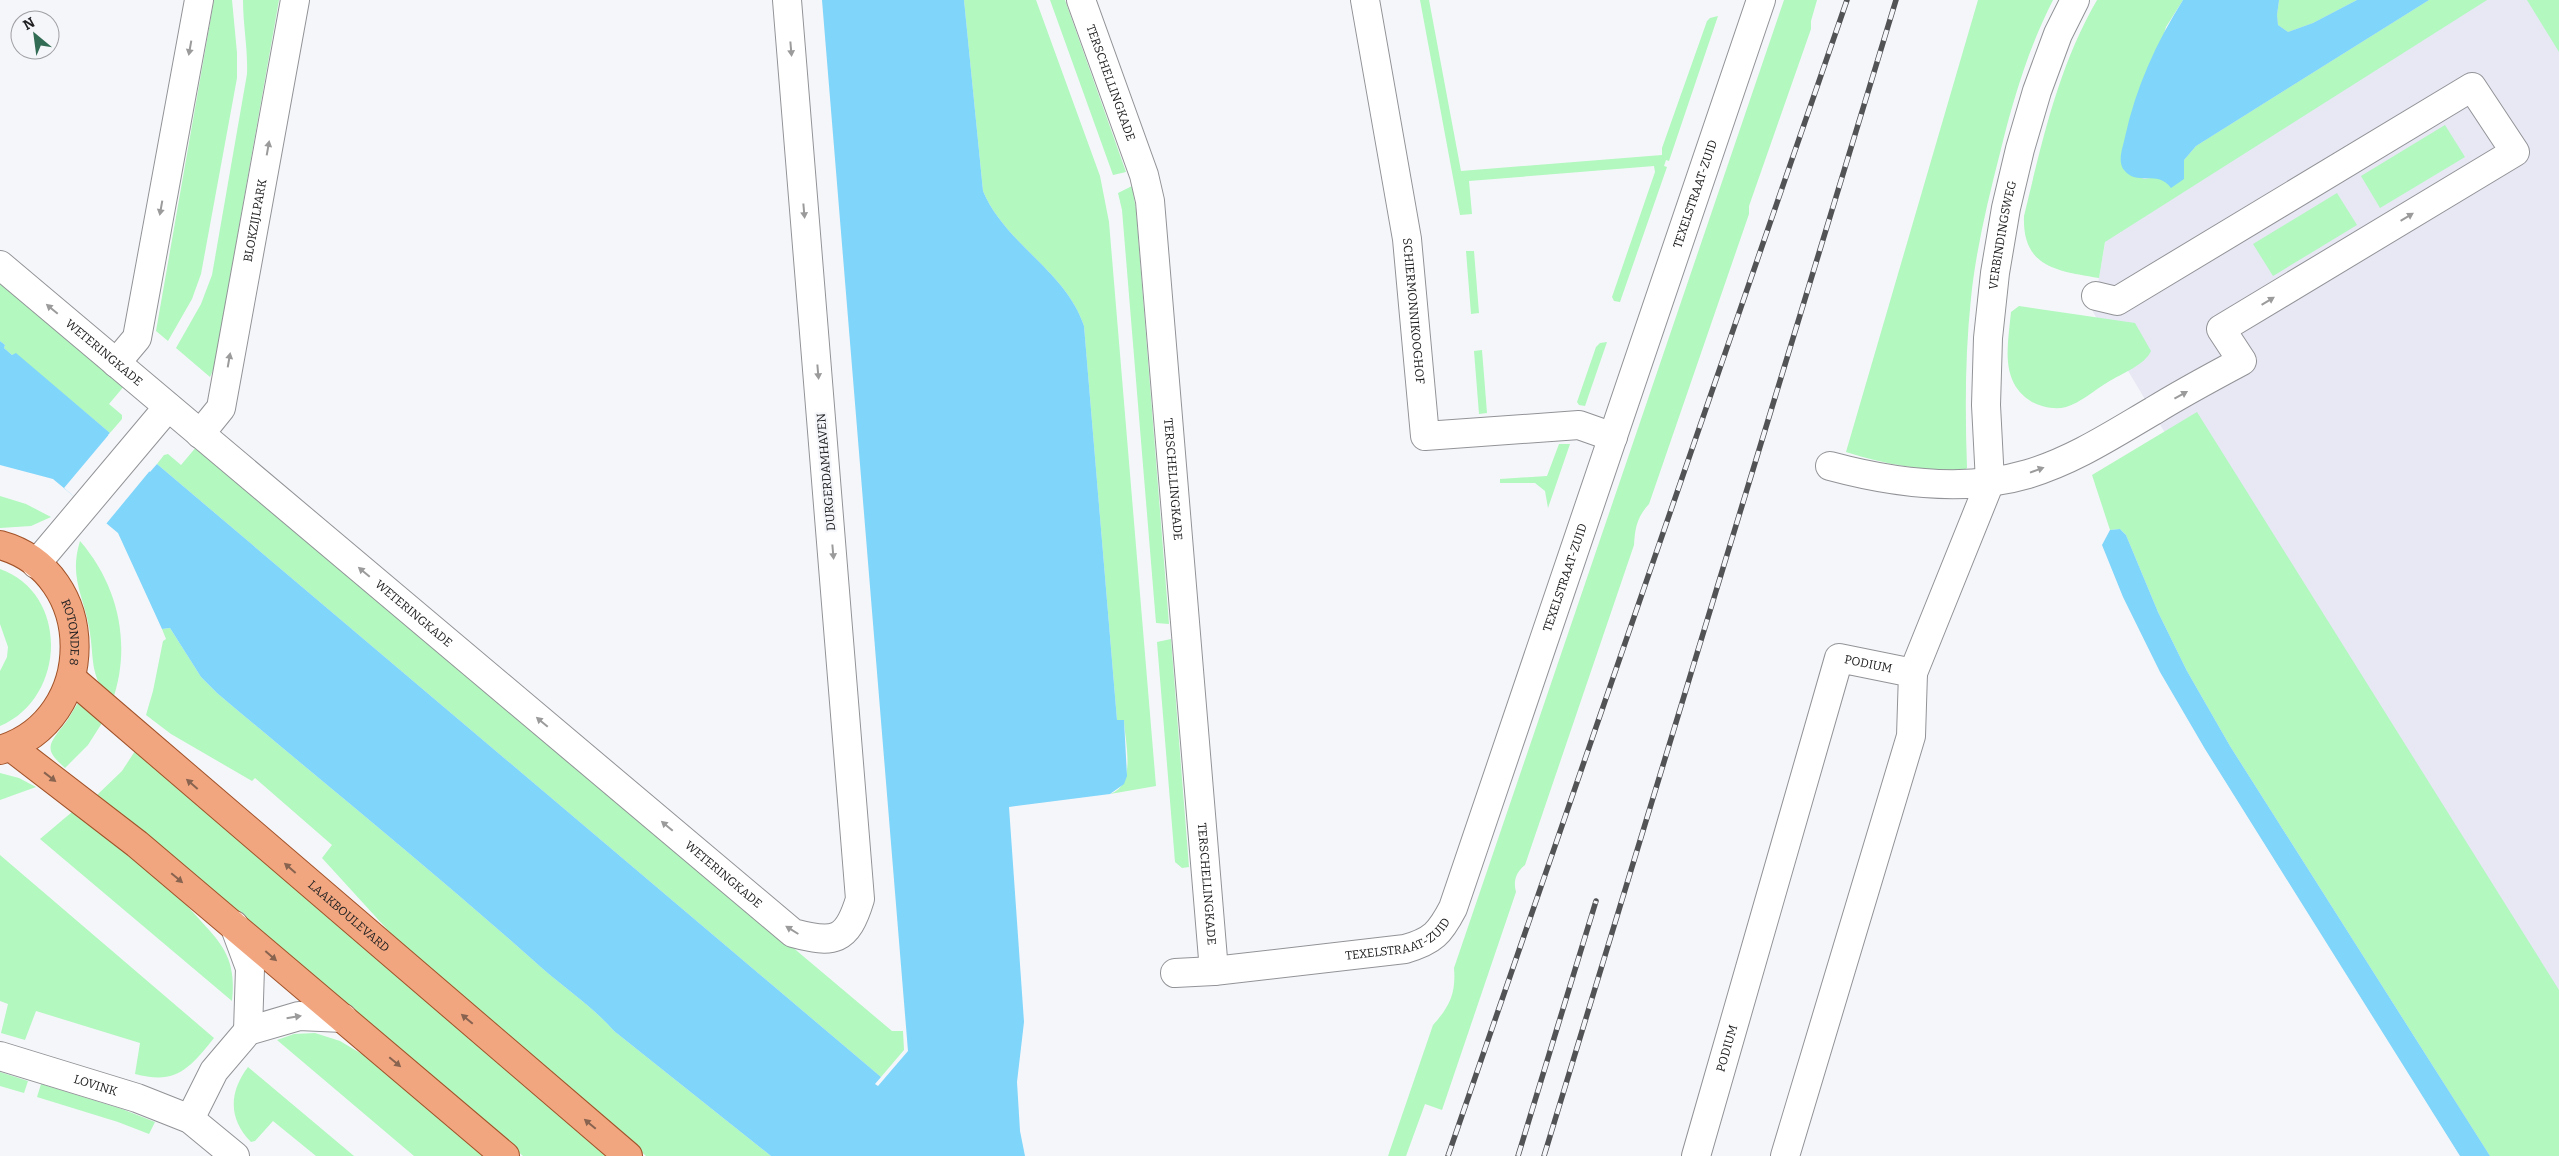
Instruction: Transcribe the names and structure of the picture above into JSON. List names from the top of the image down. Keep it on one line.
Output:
{"streets":{"main road":["ROTONDE 8","LAAKBOULEVARD"],"street":["TERSCHELLINGKADE","TEXELSTRAAT-ZUID","BLOKZIJLPARK","VERBINDINGSWEG","SCHIERMONNIKOOGHOF","WETERINGKADE","DURGERDAMHAVEN","PODIUM","LOVINK"]},"crossings":[["TERSCHELLINGKADE","TEXELSTRAAT-ZUID"],["TEXELSTRAAT-ZUID","SCHIERMONNIKOOGHOF"],["BLOKZIJLPARK","WETERINGKADE"],["WETERINGKADE","DURGERDAMHAVEN"],["ROTONDE 8","LAAKBOULEVARD"]],"one_way":["WETERINGKADE","DURGERDAMHAVEN"],"north":"top left"}
